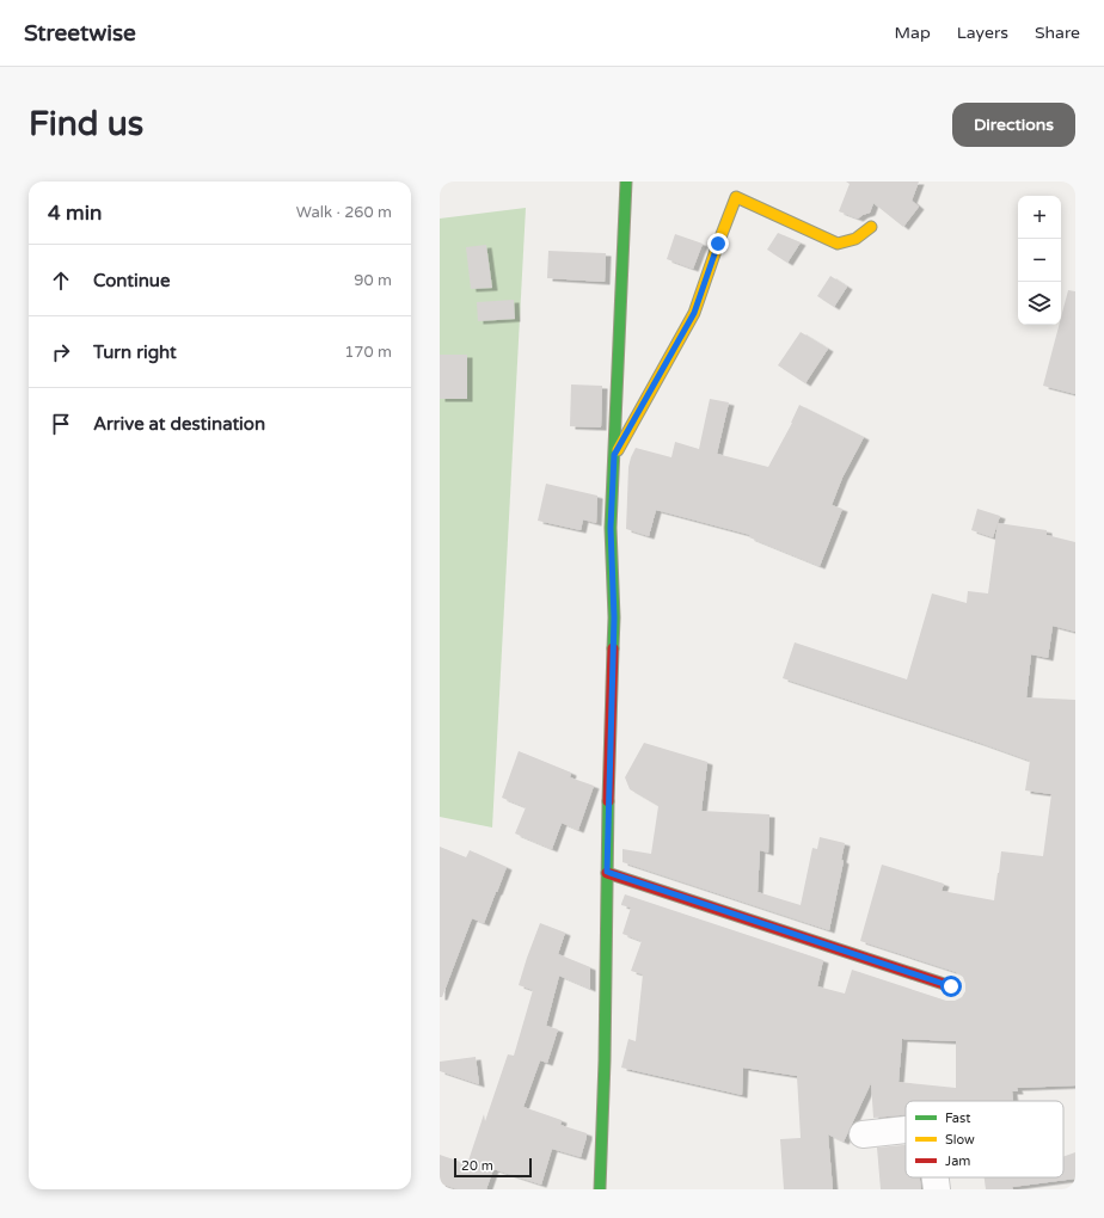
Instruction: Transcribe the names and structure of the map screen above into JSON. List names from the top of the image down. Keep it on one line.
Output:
{"legend":["Fast","Slow","Jam"],"scale_bar":"20 m","page":{"header":"Streetwise","nav":["Map","Layers","Share"],"buttons":"Directions","title":"Find us","heading":["4 min","Walk · 260 m"],"map_buttons":["+","−"],"list":[["Continue","90 m"],["Turn right","170 m"],"Arrive at destination"],"scale":"20 m"}}
